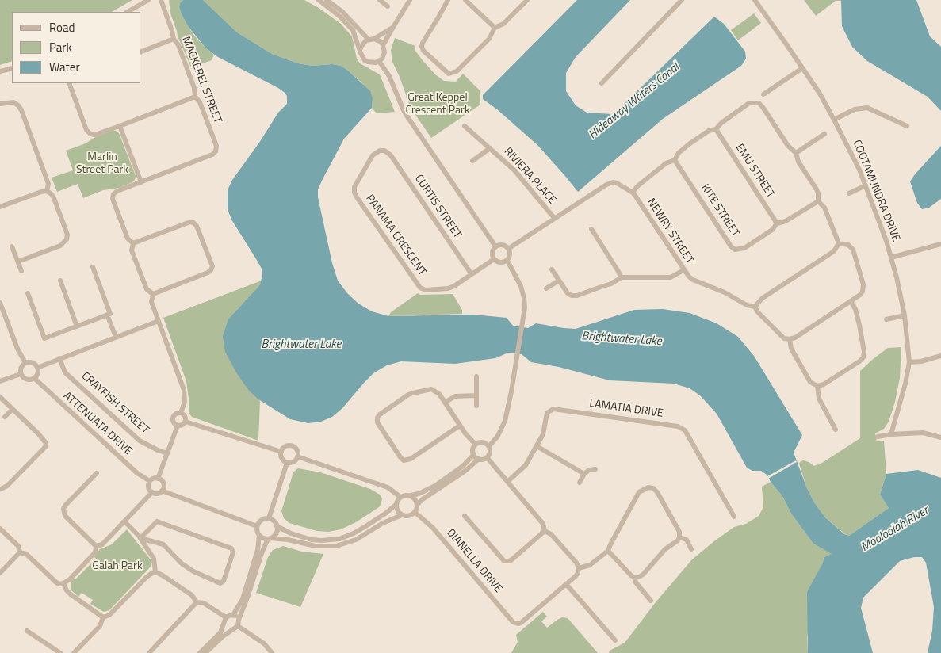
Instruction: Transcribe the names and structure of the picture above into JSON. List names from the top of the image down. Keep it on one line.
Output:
{"streets":{"street":["MACKEREL STREET","EMU STREET","RIVIERA PLACE","COOTAMUNDRA DRIVE","CURTIS STREET","KITE STREET","NEWRY STREET","PANAMA CRESCENT","CRAYFISH STREET","LAMATIA DRIVE","ATTENUATA DRIVE","DIANELLA DRIVE"]},"crossings":[["EMU STREET","KITE STREET"],["RIVIERA PLACE","NEWRY STREET"],["CURTIS STREET","PANAMA CRESCENT"],["NEWRY STREET","PANAMA CRESCENT"]],"water":["Hideaway Waters Canal","Brightwater Lake","Mooloolah River"],"parks":["Great Keppel Crescent Park","Marlin Street Park","Galah Park"],"legend":["Road","Park","Water"]}
